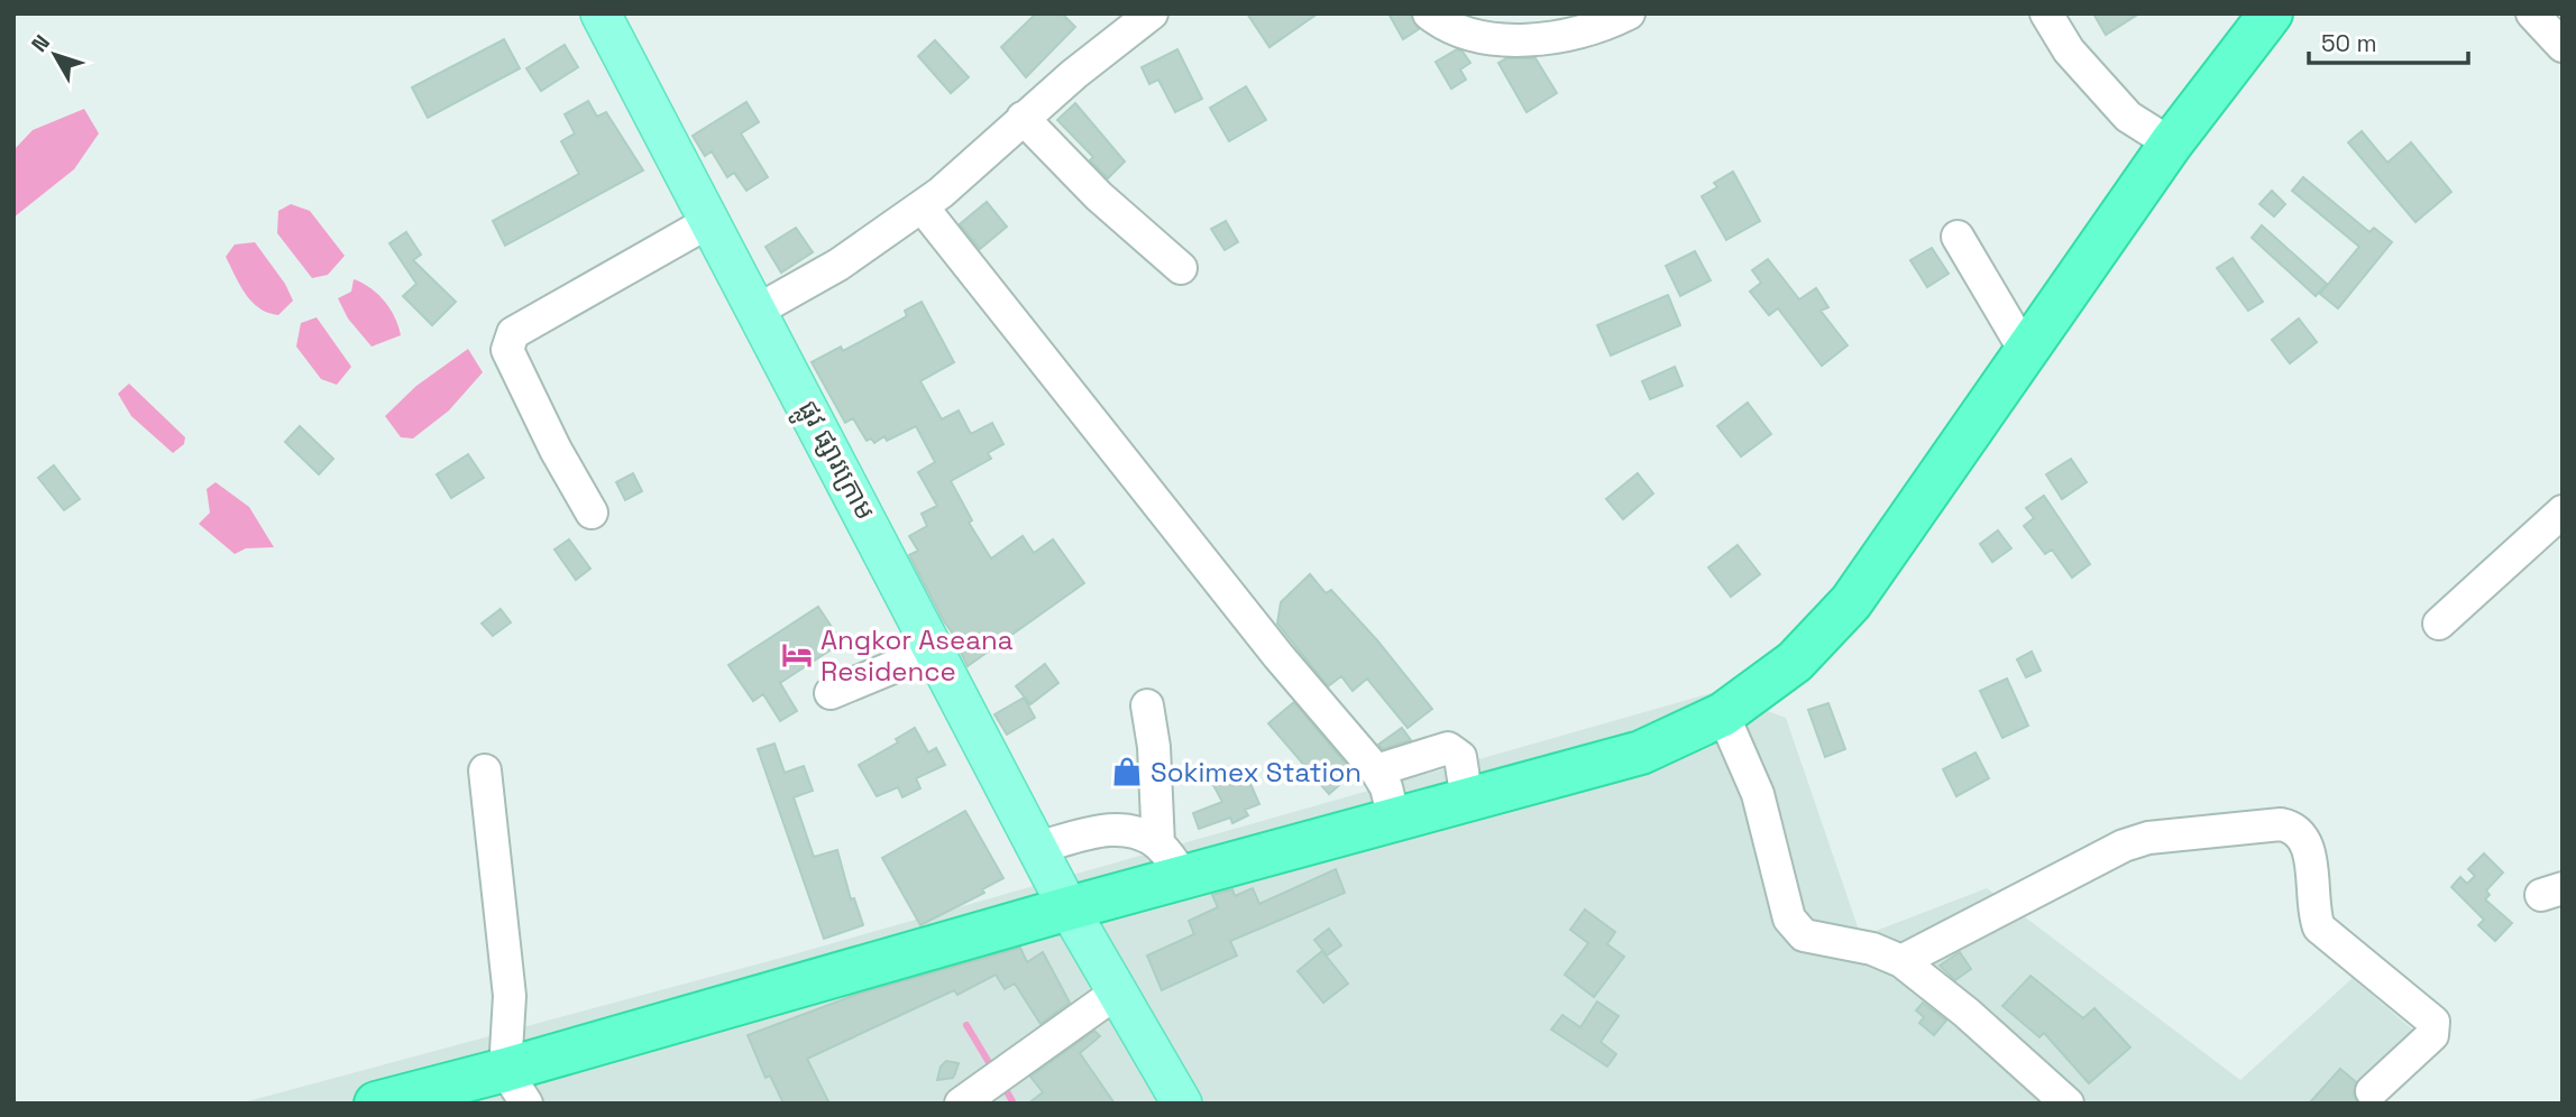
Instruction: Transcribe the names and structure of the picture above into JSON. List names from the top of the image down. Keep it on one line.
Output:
{"streets":{"main road":["ផ្លូវ ផ្សារក្រោម"]},"places":{"hotel":["Angkor Aseana Residence"],"shop":["Sokimex Station"]},"scale_bar":"50 m","north":"top left"}
